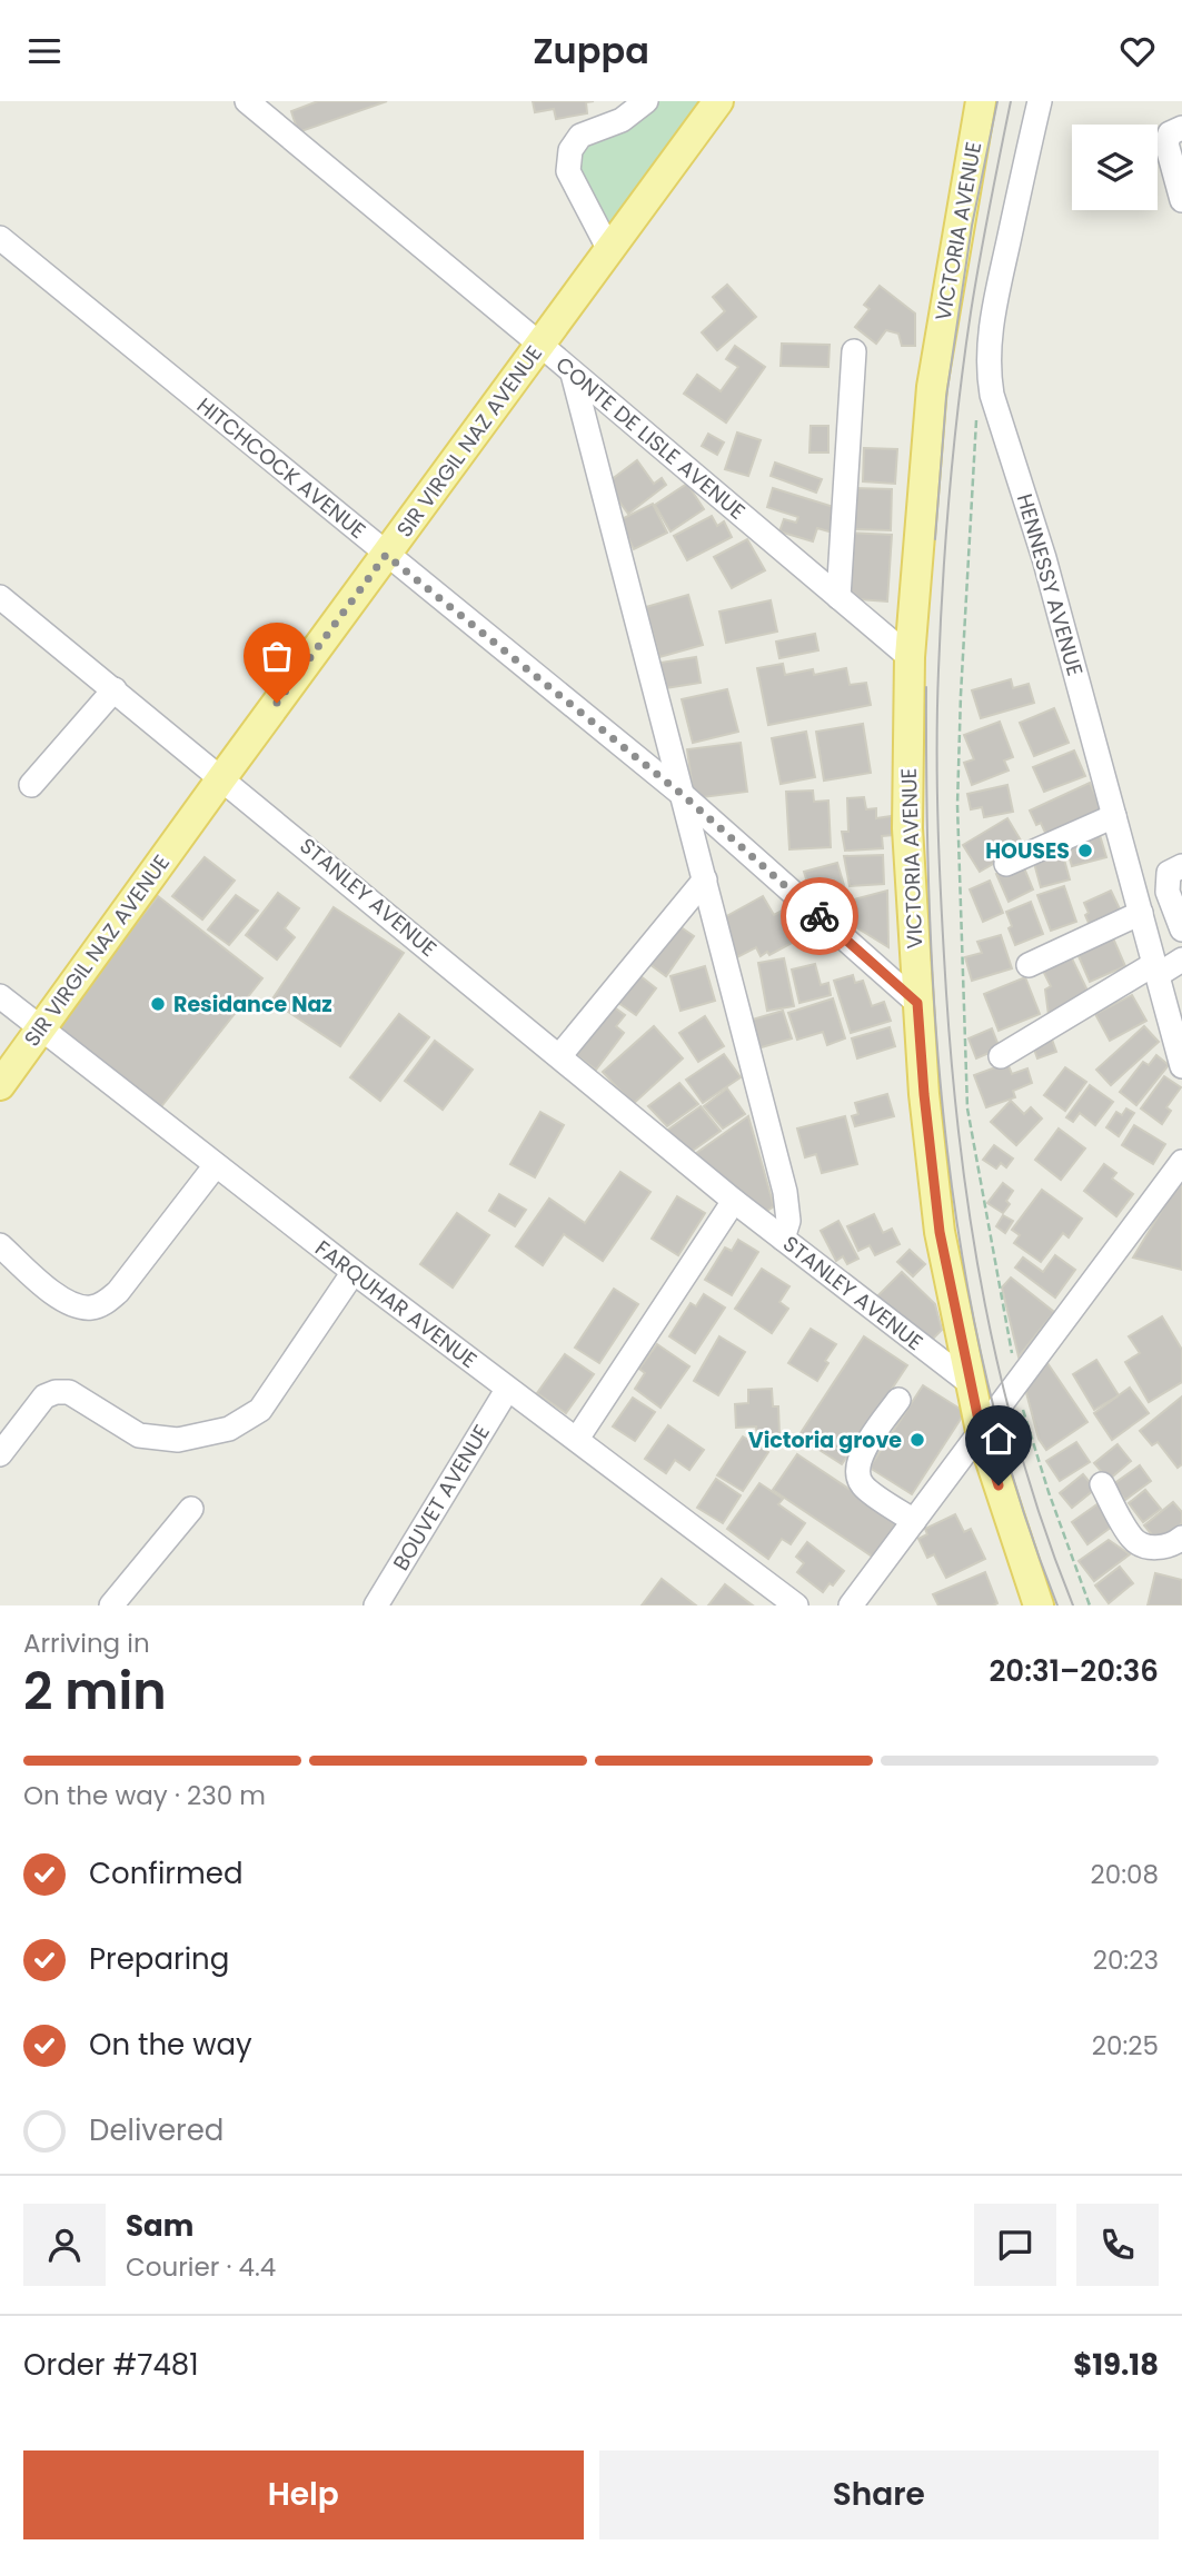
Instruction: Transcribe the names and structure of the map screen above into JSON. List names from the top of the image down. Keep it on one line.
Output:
{"streets":{"main road":["VICTORIA AVENUE","SIR VIRGIL NAZ AVENUE"],"street":["CONTE DE LISLE AVENUE","HITCHCOCK AVENUE","HENNESSY AVENUE","STANLEY AVENUE","FARQUHAR AVENUE","BOUVET AVENUE"]},"crossings":[["VICTORIA AVENUE","CONTE DE LISLE AVENUE"],["VICTORIA AVENUE","HITCHCOCK AVENUE"],["VICTORIA AVENUE","STANLEY AVENUE"],["CONTE DE LISLE AVENUE","SIR VIRGIL NAZ AVENUE"],["SIR VIRGIL NAZ AVENUE","HITCHCOCK AVENUE"],["SIR VIRGIL NAZ AVENUE","STANLEY AVENUE"],["SIR VIRGIL NAZ AVENUE","FARQUHAR AVENUE"],["FARQUHAR AVENUE","BOUVET AVENUE"]],"places":["HOUSES","Residance Naz","Victoria grove"],"page":{"header":"Zuppa","heading":["2 min","Arriving in","20:31–20:36"],"panel":["Sam","Courier · 4.4","Order #7481","$19.18"],"bar":"On the way · 230 m","list":[["Confirmed","20:08"],["Preparing","20:23"],["On the way","20:25"],"Delivered"],"buttons":["Help","Share"]}}
